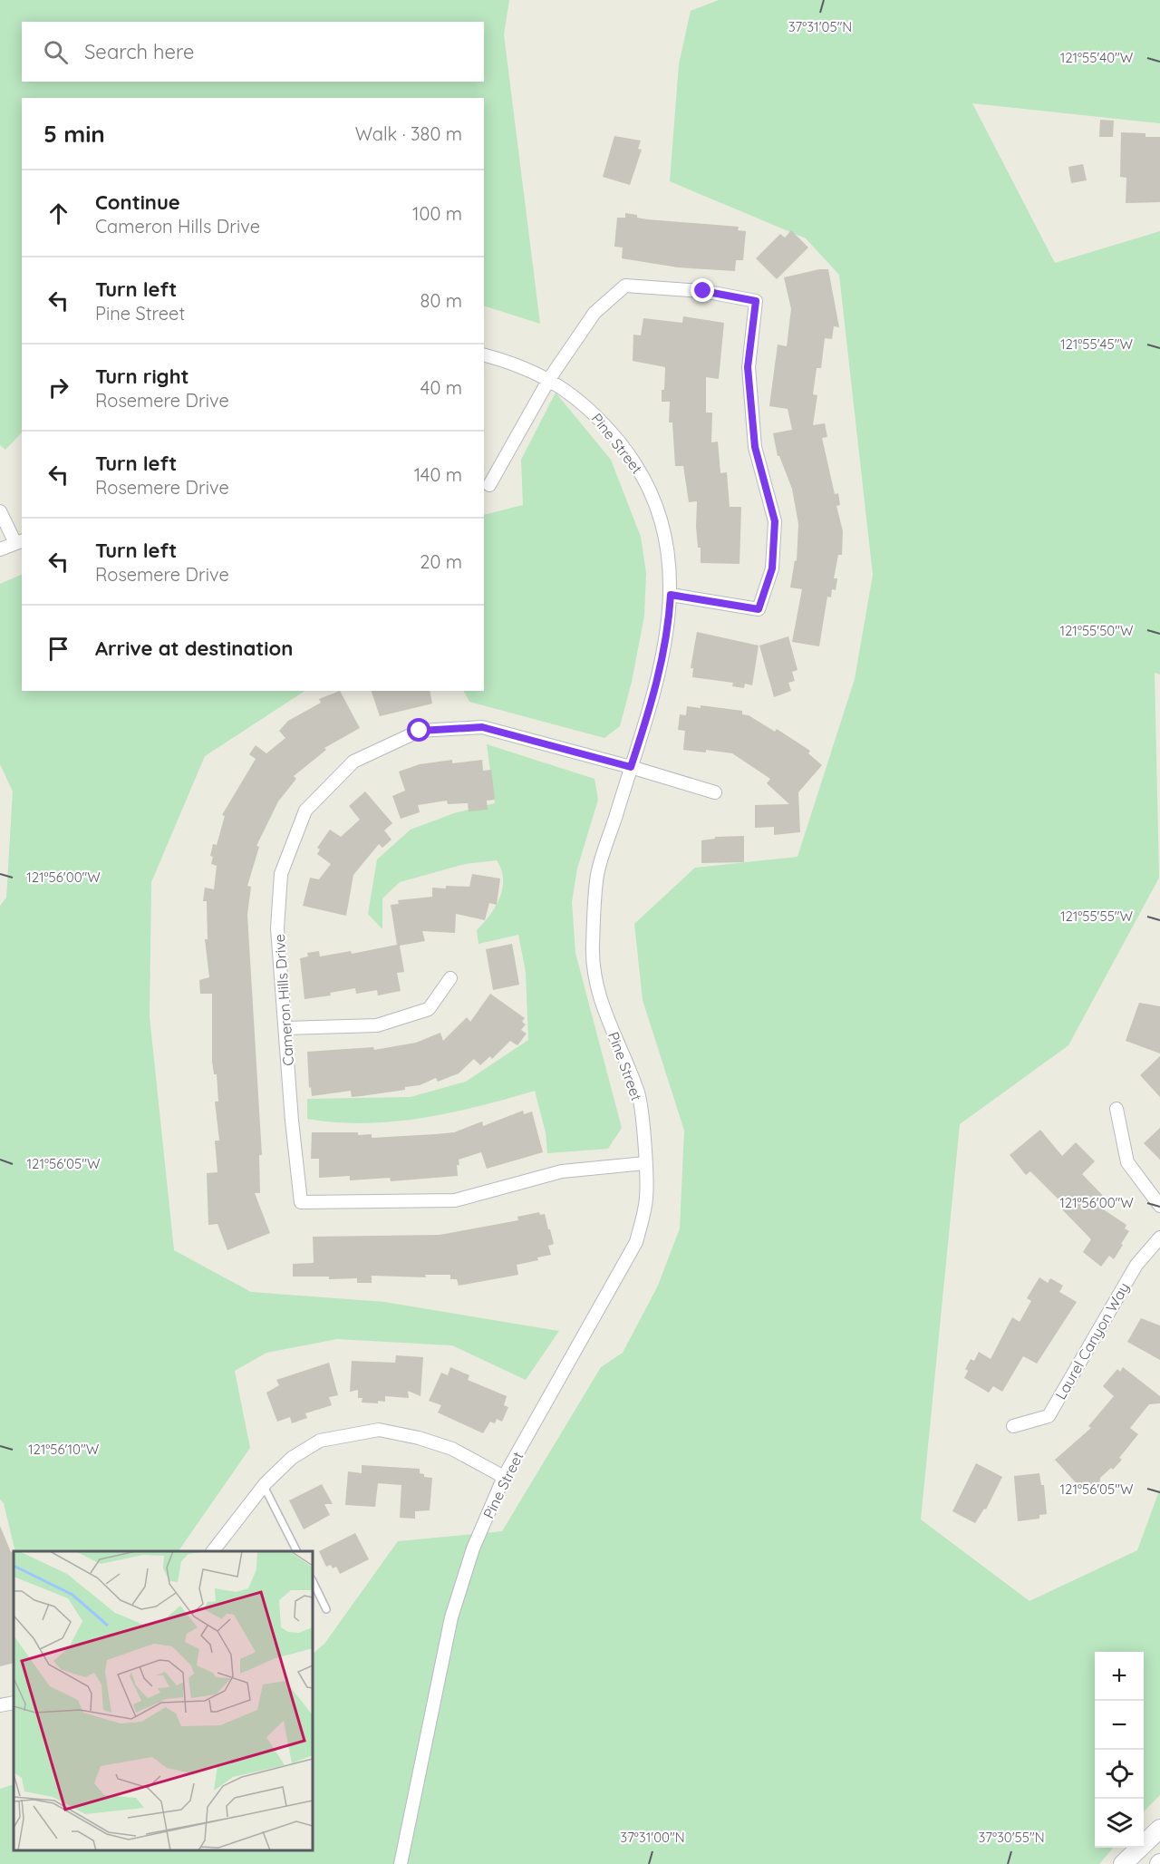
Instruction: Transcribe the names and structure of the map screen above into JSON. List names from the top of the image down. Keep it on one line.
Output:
{"streets":{"street":["Pine Street","Cameron Hills Drive","Laurel Canyon Way"]},"crossings":[["Pine Street","Cameron Hills Drive"]],"page":{"search":"Search here","heading":["5 min","Walk · 380 m"],"list":[["Continue","Cameron Hills Drive","100 m"],["Turn left","Pine Street","80 m"],["Turn right","Rosemere Drive","40 m"],["Turn left","Rosemere Drive","140 m"],["Turn left","Rosemere Drive","20 m"],"Arrive at destination"],"map_buttons":["+","−"]},"coordinates":["37°31'05\"N","121°55'40\"W","121°55'45\"W","121°55'50\"W","121°56'00\"W","121°55'55\"W","121°56'05\"W","121°56'10\"W","37°31'00\"N","37°30'55\"N"]}
